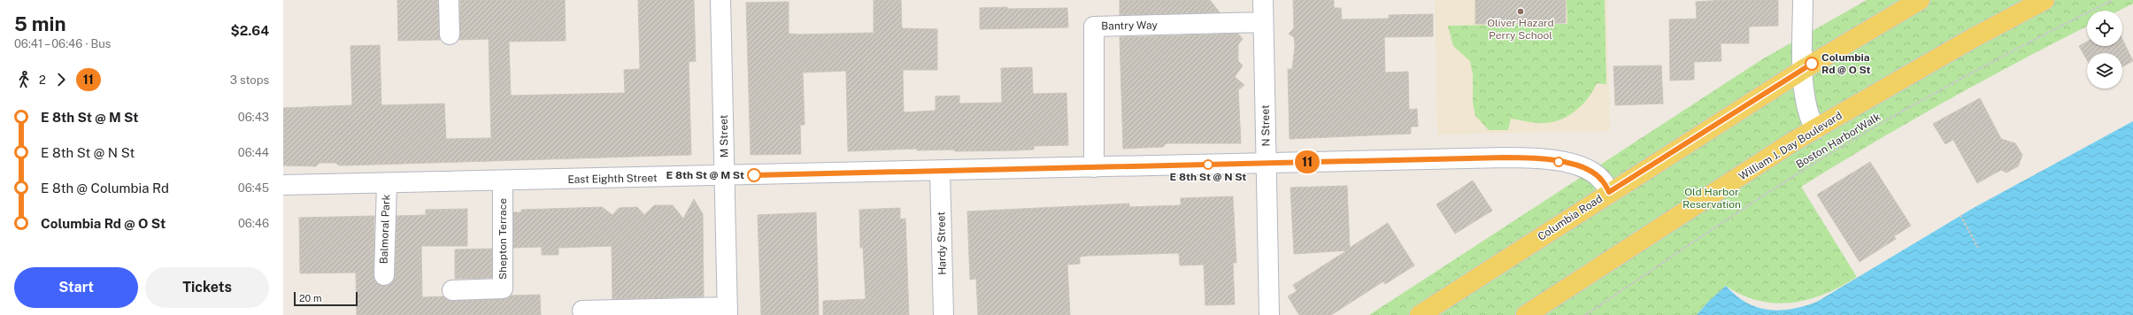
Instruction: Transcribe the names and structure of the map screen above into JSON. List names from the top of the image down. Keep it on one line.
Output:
{"streets":{"main road":["William J. Day Boulevard","Columbia Road"],"street":["Bantry Way","N Street","M Street","East Eighth Street","Balmoral Park","Shepton Terrace","Hardy Street"],"path":["Boston HarborWalk"]},"crossings":[["Bantry Way","N Street"],["Bantry Way","East Eighth Street"],["N Street","East Eighth Street"],["M Street","East Eighth Street"],["East Eighth Street","Columbia Road"],["East Eighth Street","Balmoral Park"],["East Eighth Street","Shepton Terrace"],["East Eighth Street","Hardy Street"]],"parks":["Old Harbor Reservation"],"places":["Oliver Hazard Perry School","Columbia Rd @ O St","E 8th St @ N St","E 8th St @ M St"],"lines":["bus line 11"],"scale_bar":"20 m","page":{"heading":["5 min","06:41 – 06:46 · Bus","$2.64"],"on_map":"11","legs":["2","11","3 stops"],"list":[{"name":"E 8th St @ M St","value":"06:43"},{"name":"E 8th St @ N St","value":"06:44"},{"name":"E 8th @ Columbia Rd","value":"06:45"},{"name":"Columbia Rd @ O St","value":"06:46"}],"buttons":["Start","Tickets"],"scale":"20 m"}}
